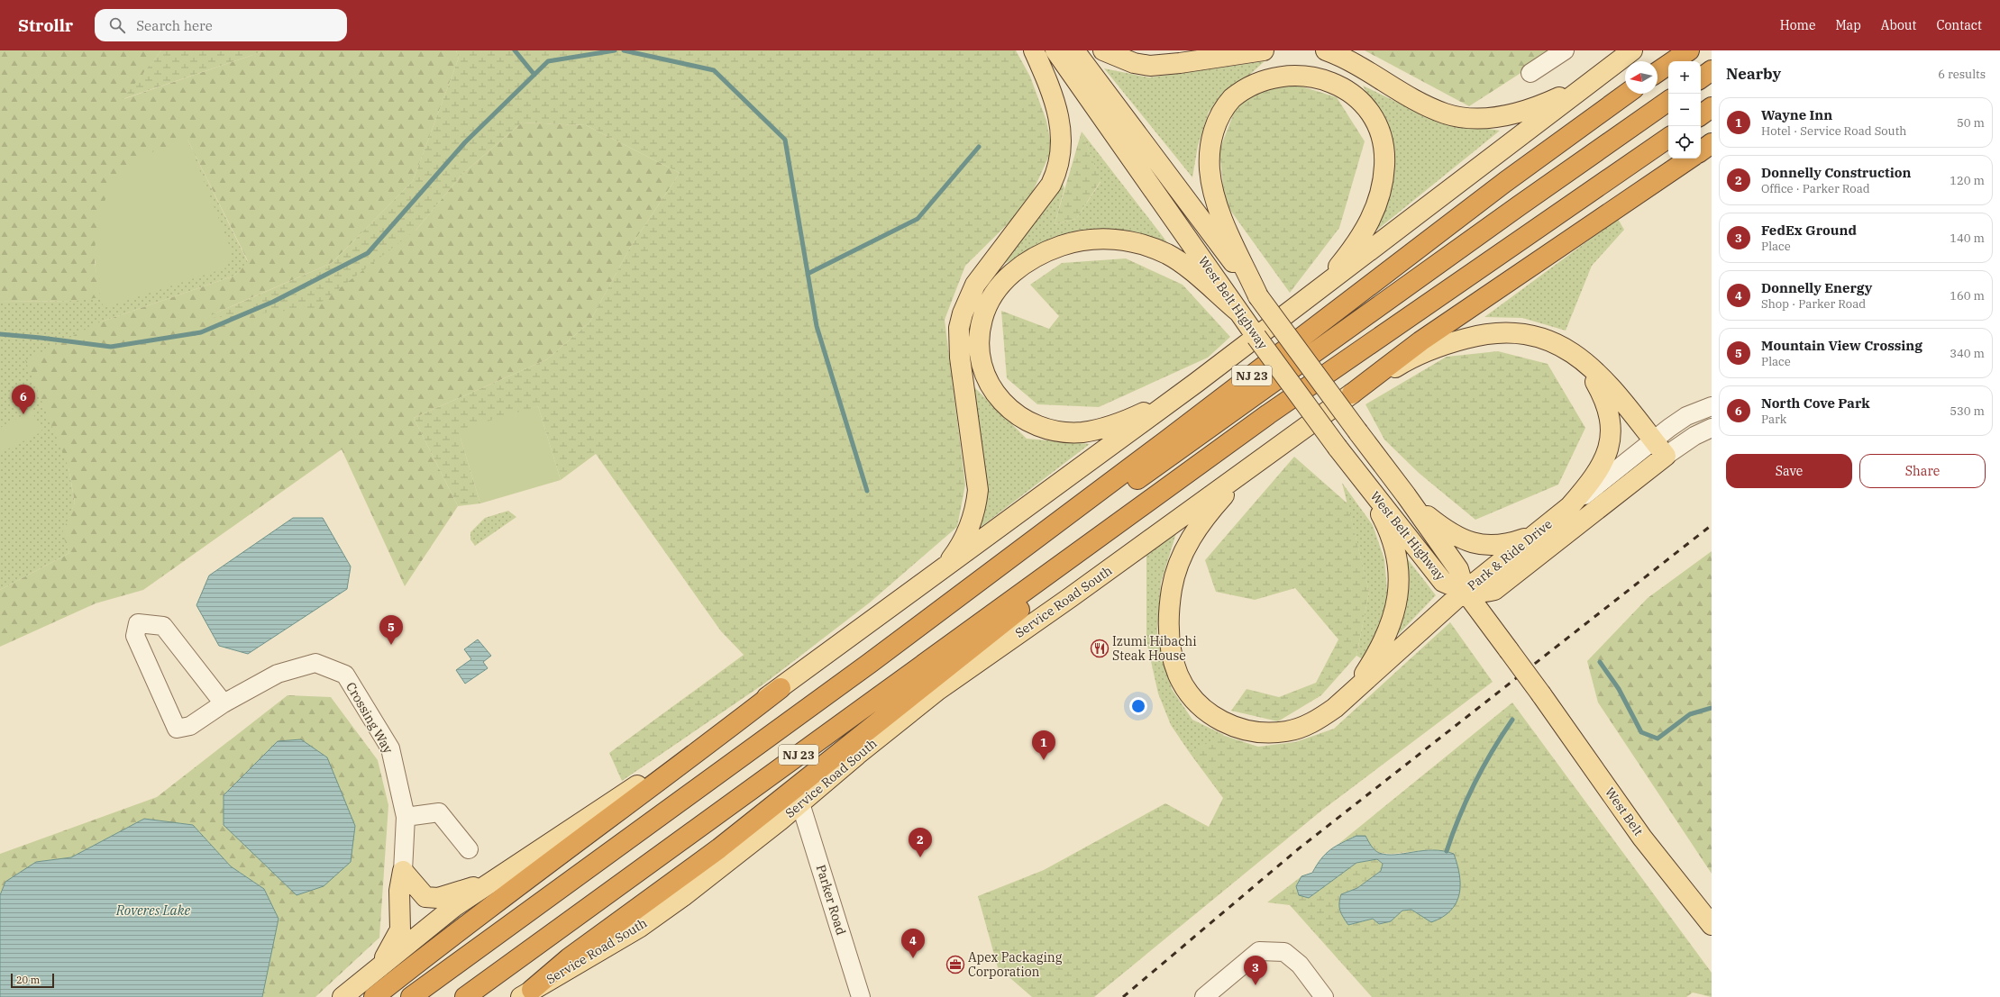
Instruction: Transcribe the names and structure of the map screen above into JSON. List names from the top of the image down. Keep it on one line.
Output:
{"streets":{"highway":["NJ 23"],"main road":["West Belt Highway","Park & Ride Drive","Service Road South","West Belt"],"street":["Crossing Way","Parker Road"]},"crossings":[["West Belt Highway","Park & Ride Drive"],["West Belt Highway","West Belt"],["Service Road South","Parker Road"]],"water":["Roveres Lake"],"places":{"restaurant":["Izumi Hibachi Steak House"],"office":["Apex Packaging Corporation"]},"scale_bar":"20 m","north":"left","page":{"header":"Strollr","search":"Search here","nav":["Home","Map","About","Contact"],"heading":["Nearby","6 results"],"map_buttons":["+","−"],"list":[{"mark":"1","name":"Wayne Inn","note":"Hotel · Service Road South","value":"50 m"},{"mark":"2","name":"Donnelly Construction","note":"Office · Parker Road","value":"120 m"},{"mark":"3","name":"FedEx Ground","note":"Place","value":"140 m"},{"mark":"4","name":"Donnelly Energy","note":"Shop · Parker Road","value":"160 m"},{"mark":"5","name":"Mountain View Crossing","note":"Place","value":"340 m"},{"mark":"6","name":"North Cove Park","note":"Park","value":"530 m"}],"pins":["6","5","1","2","4","3"],"buttons":["Save","Share"],"scale":"20 m"}}
